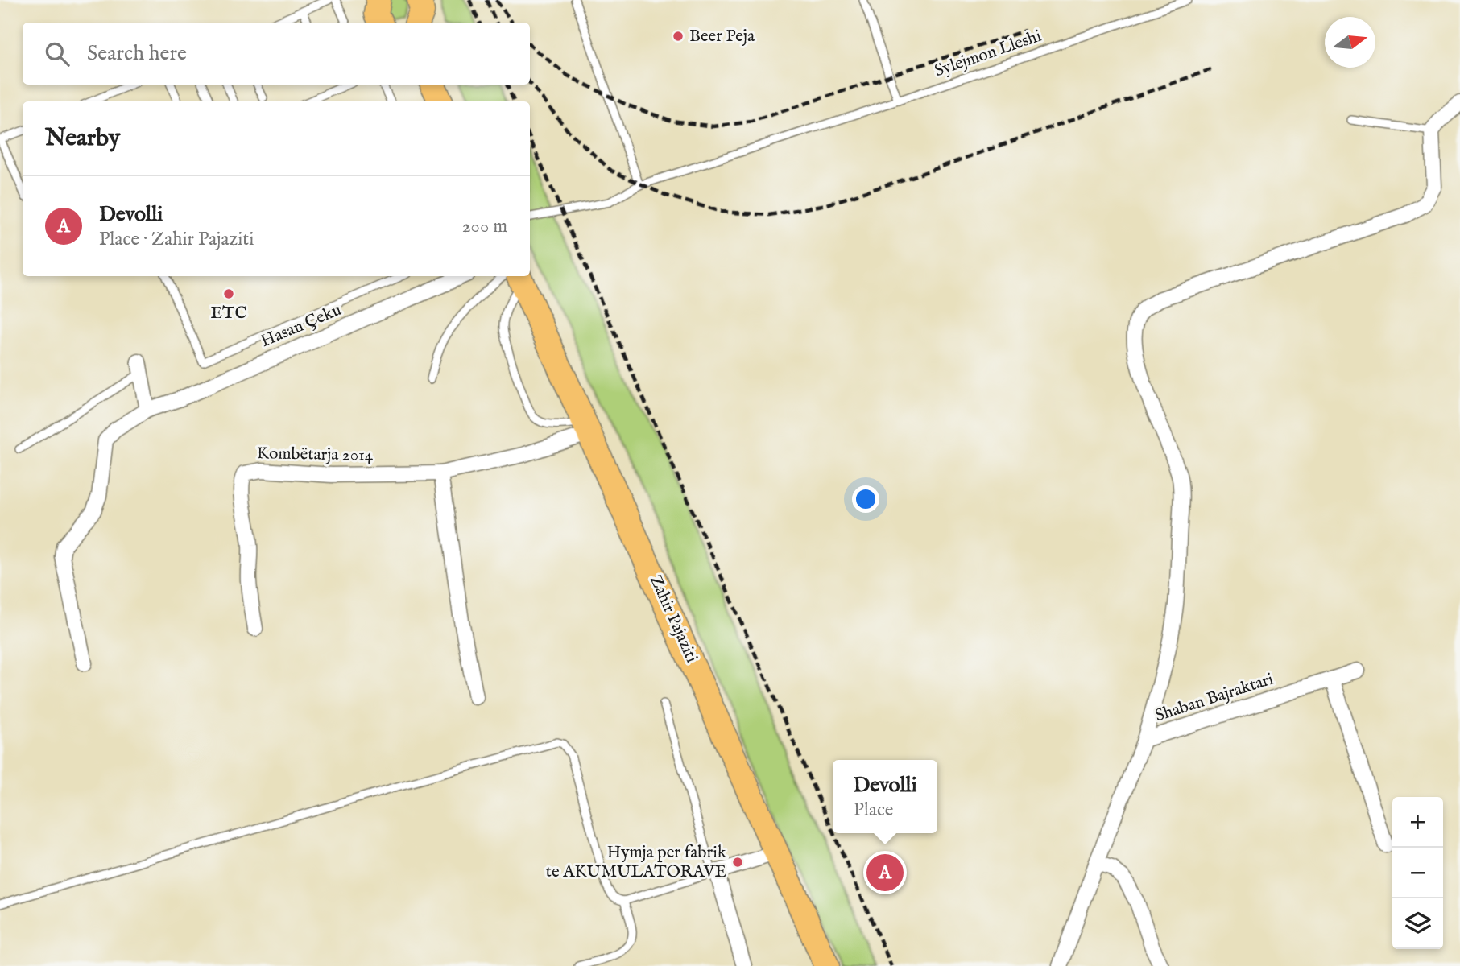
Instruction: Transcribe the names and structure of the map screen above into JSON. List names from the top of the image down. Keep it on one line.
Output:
{"streets":{"main road":["Zahir Pajaziti"],"street":["Hasan Çeku","Kombëtarja 2014","Shaban Bajraktari"],"lane":["Sylejmon Lleshi"]},"crossings":[["Kombëtarja 2014","Zahir Pajaziti"]],"places":["Beer Peja","ETC","Hymja per fabrik te AKUMULATORAVE"],"north":"right","page":{"search":"Search here","heading":"Nearby","list":[{"mark":"A","name":"Devolli","note":"Place · Zahir Pajaziti","value":"200 m"}],"popup":["Devolli","Place"],"map_buttons":["+","−"],"pins":"A"}}
